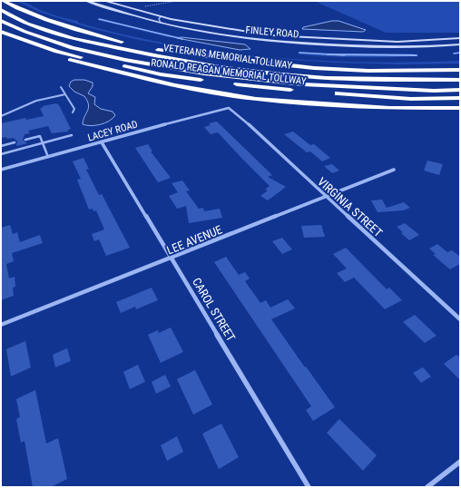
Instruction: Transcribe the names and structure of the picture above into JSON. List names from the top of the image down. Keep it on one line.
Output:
{"streets":{"highway":["VETERANS MEMORIAL TOLLWAY","RONALD REAGAN MEMORIAL TOLLWAY"],"main road":["FINLEY ROAD"],"street":["LACEY ROAD","VIRGINIA STREET","LEE AVENUE","CAROL STREET"]},"crossings":[["LACEY ROAD","VIRGINIA STREET"],["LACEY ROAD","CAROL STREET"],["VIRGINIA STREET","LEE AVENUE"],["LEE AVENUE","CAROL STREET"]]}
